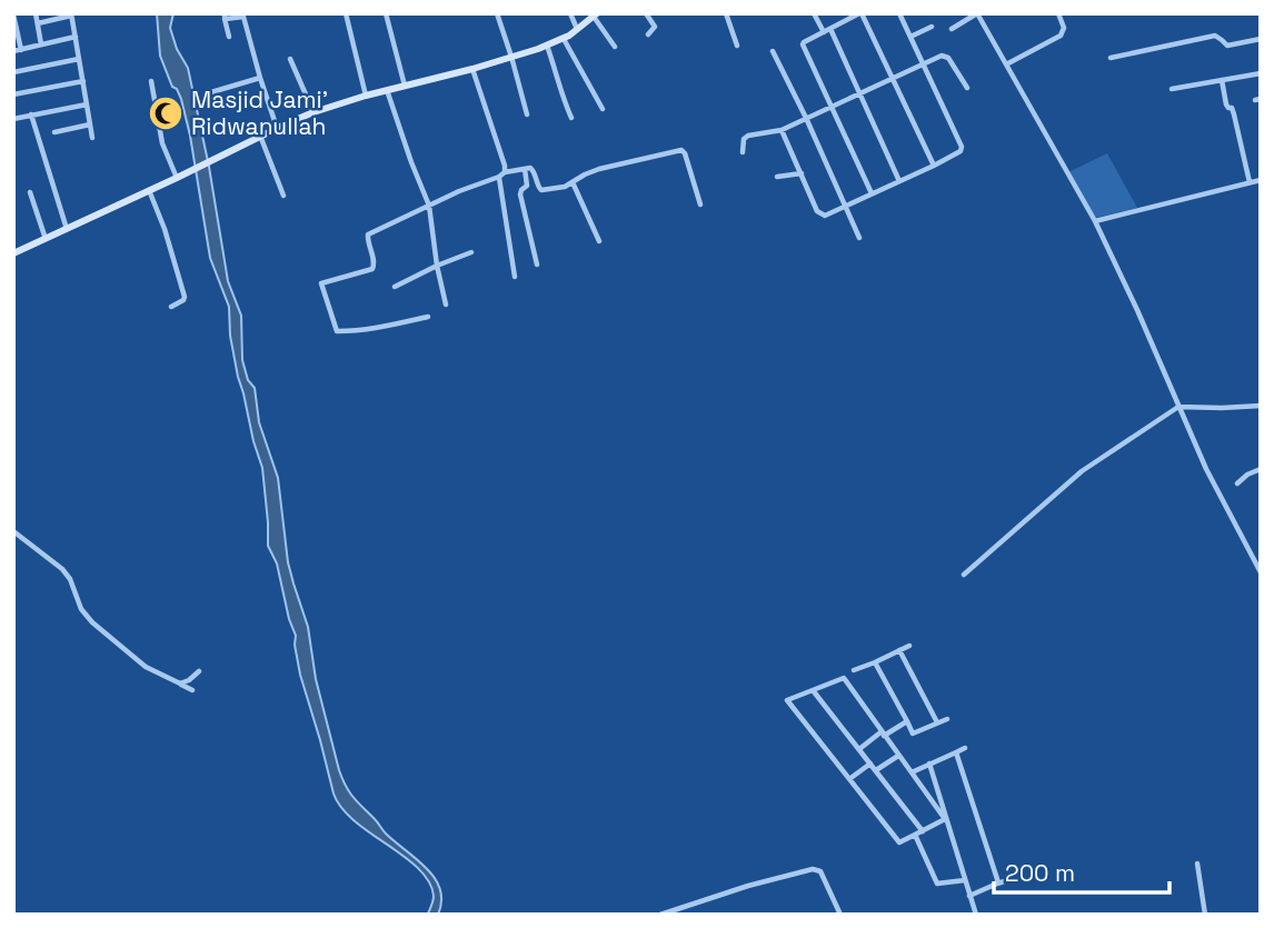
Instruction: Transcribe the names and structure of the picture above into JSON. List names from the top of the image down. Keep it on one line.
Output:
{"places":{"mosque":["Masjid Jami' Ridwanullah"]},"scale_bar":"200 m"}
